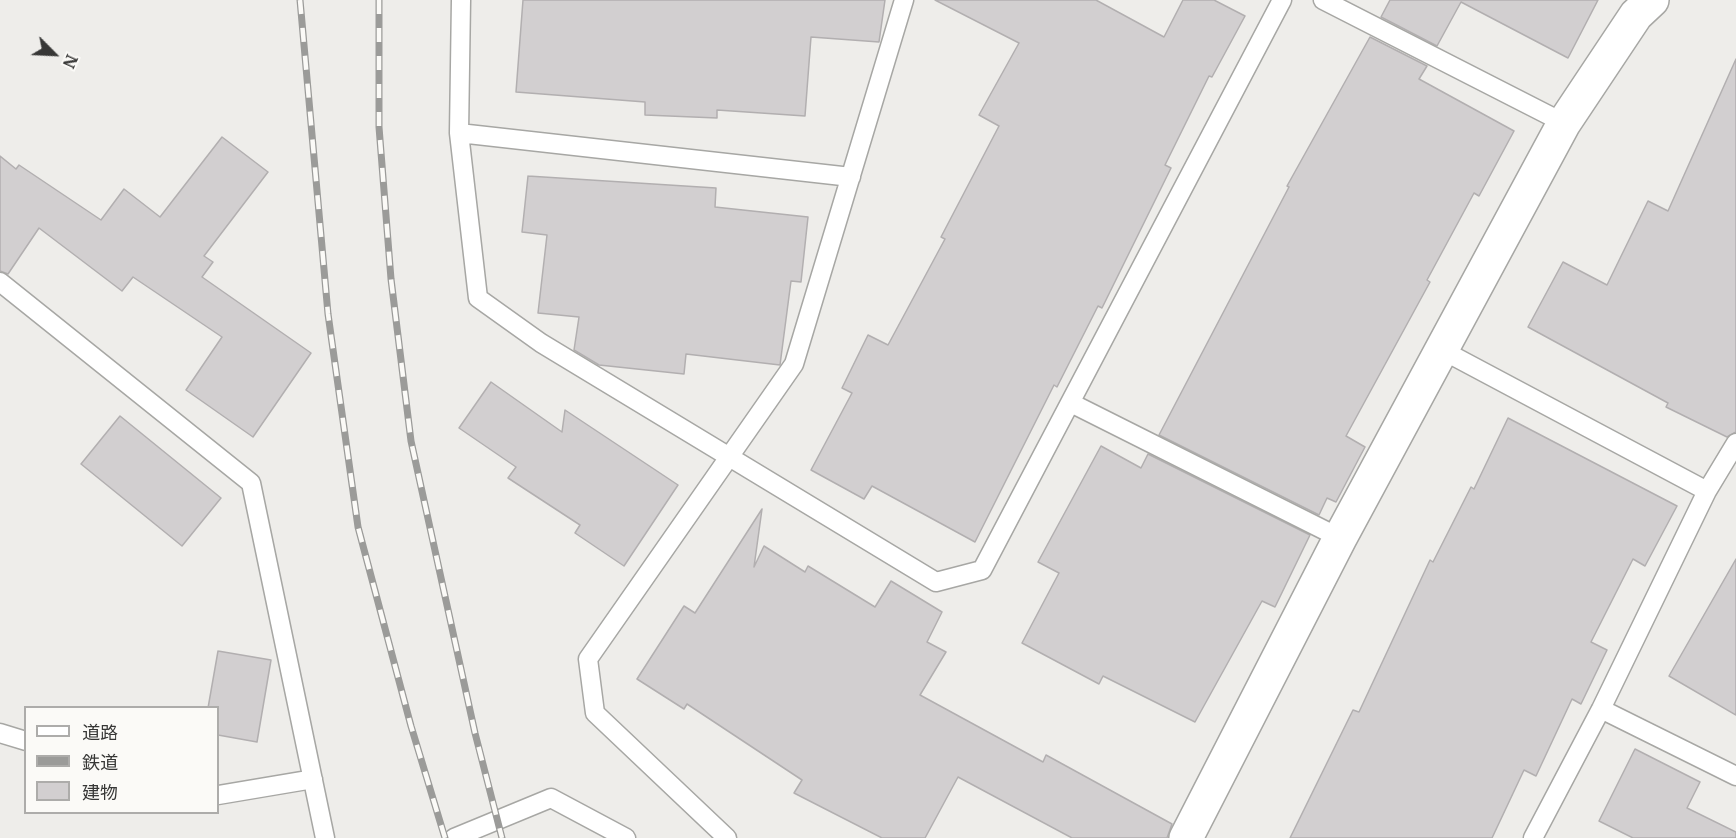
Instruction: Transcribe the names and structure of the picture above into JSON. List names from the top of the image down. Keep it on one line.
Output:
{"legend":["道路","鉄道","建物"],"north":"bottom right"}
